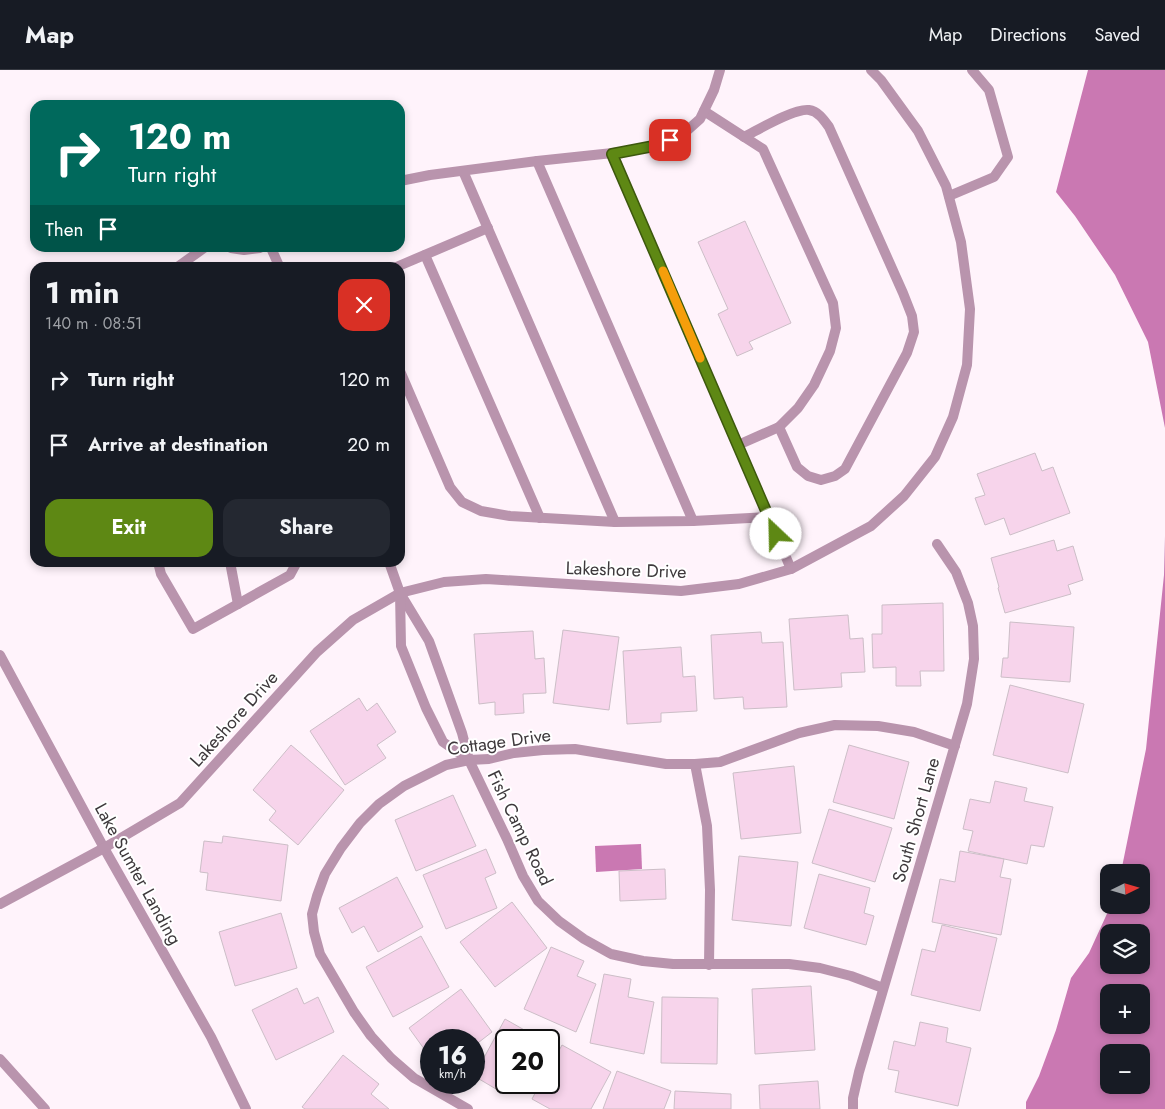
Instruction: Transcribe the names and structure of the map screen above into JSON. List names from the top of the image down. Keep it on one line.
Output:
{"streets":{"street":["Lakeshore Drive","Cottage Drive","South Short Lane","Fish Camp Road","Lake Sumter Landing"]},"crossings":[["Lakeshore Drive","Fish Camp Road"],["Lakeshore Drive","Lake Sumter Landing"],["Cottage Drive","South Short Lane"],["Cottage Drive","Fish Camp Road"],["South Short Lane","Fish Camp Road"]],"north":"right","page":{"header":"Map","nav":["Map","Directions","Saved"],"turn":["120 m","Turn right"],"then":"Then","heading":["1 min","140 m · 08:51"],"list":[{"name":"Turn right","value":"120 m"},{"name":"Arrive at destination","value":"20 m"}],"buttons":["Exit","Share"],"map_buttons":["+","−"],"speed":"16 km/h","limit":"20"}}
